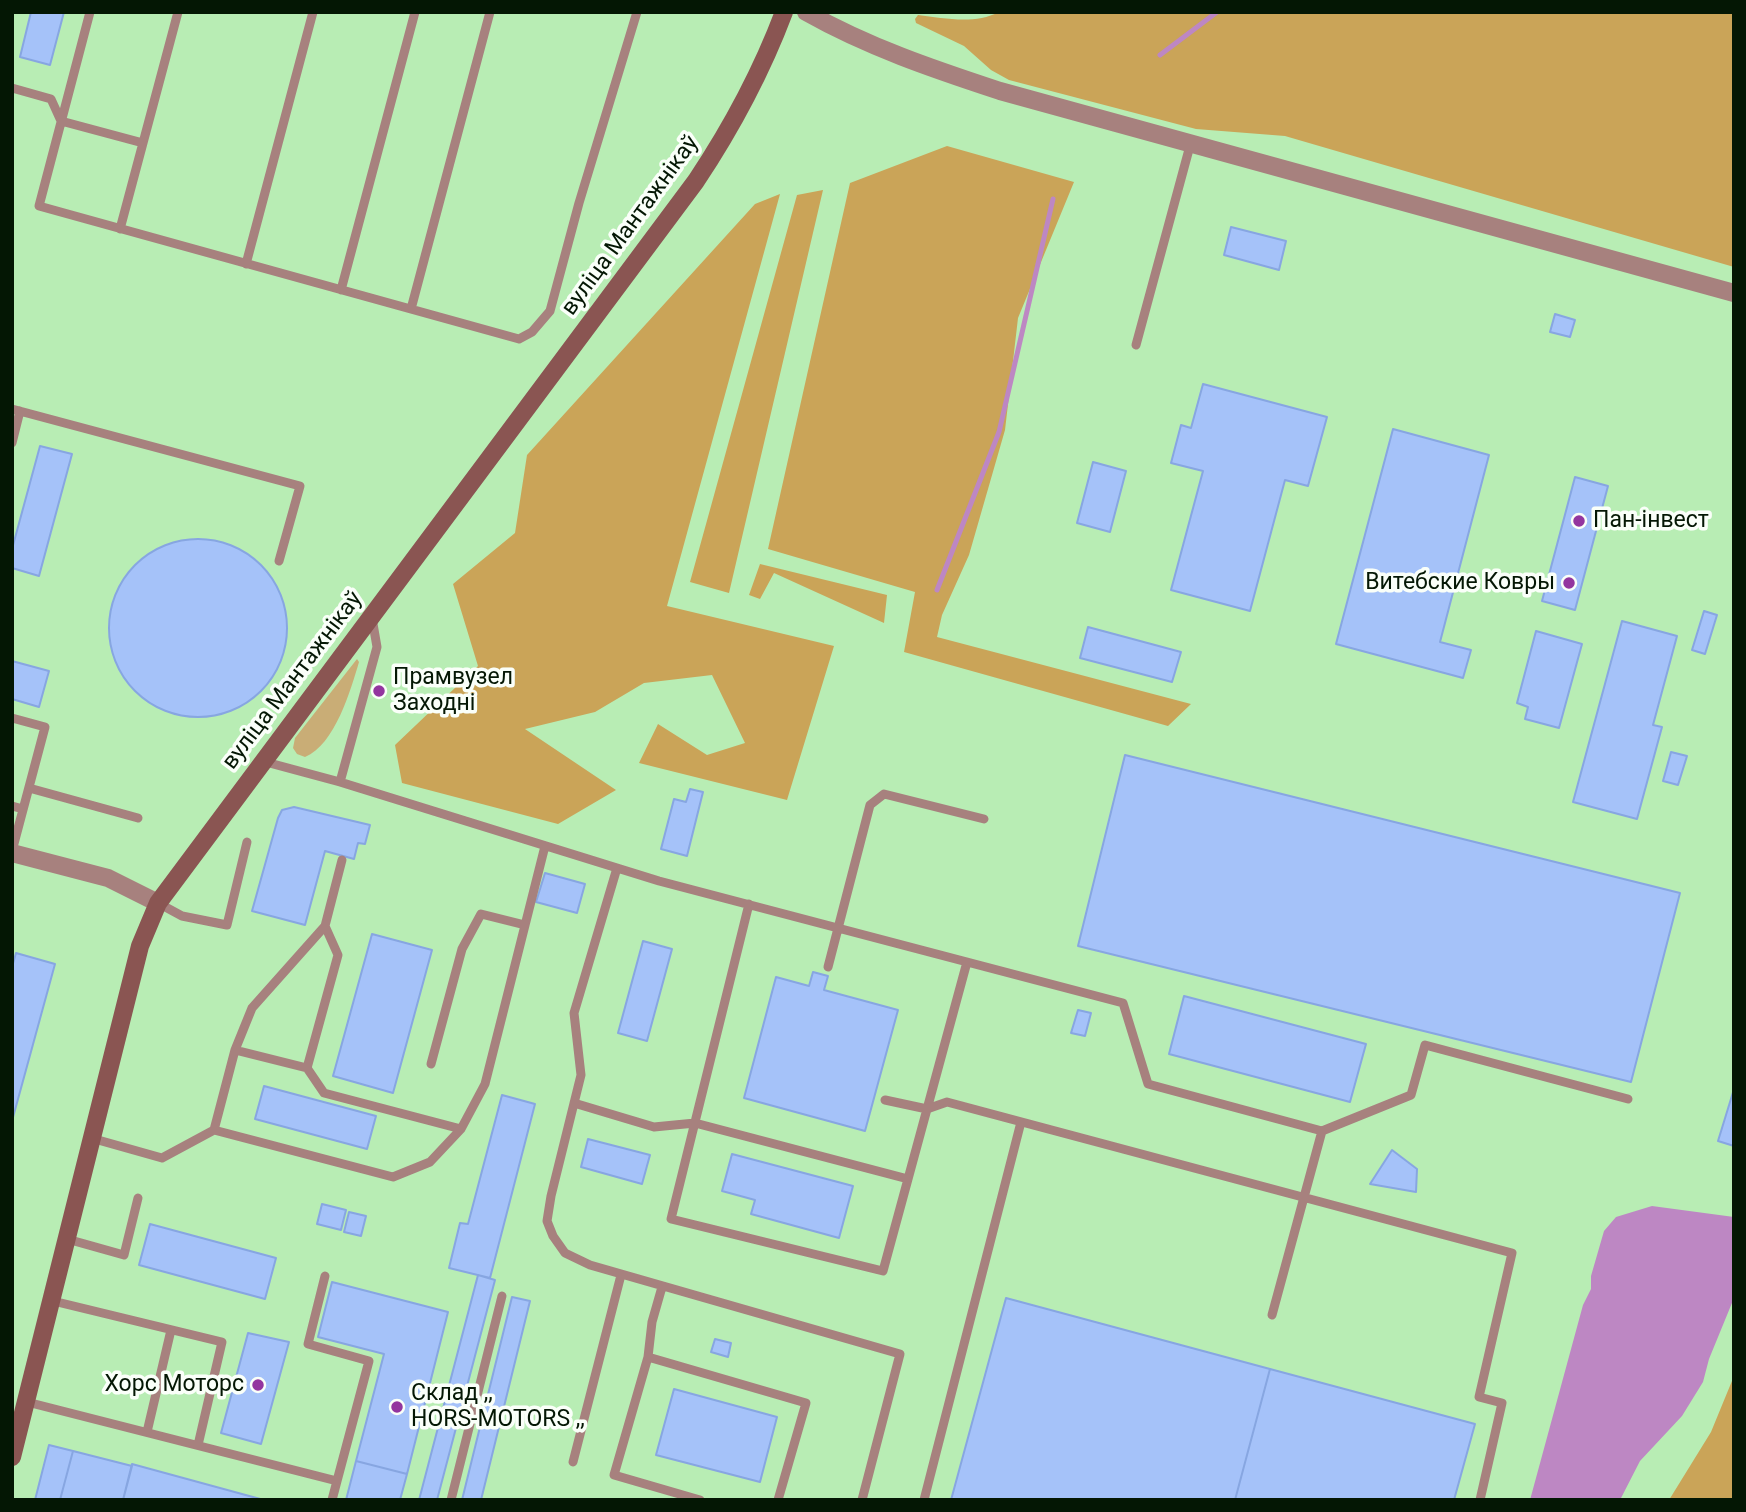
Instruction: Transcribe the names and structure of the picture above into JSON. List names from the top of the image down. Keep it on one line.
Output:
{"streets":{"street":["вуліца Мантажнікаў"]},"places":["Пан-інвест","Витебские Ковры","Прамвузел Заходні","Хорс Моторс","Склад ,, HORS-MOTORS ,,"]}
